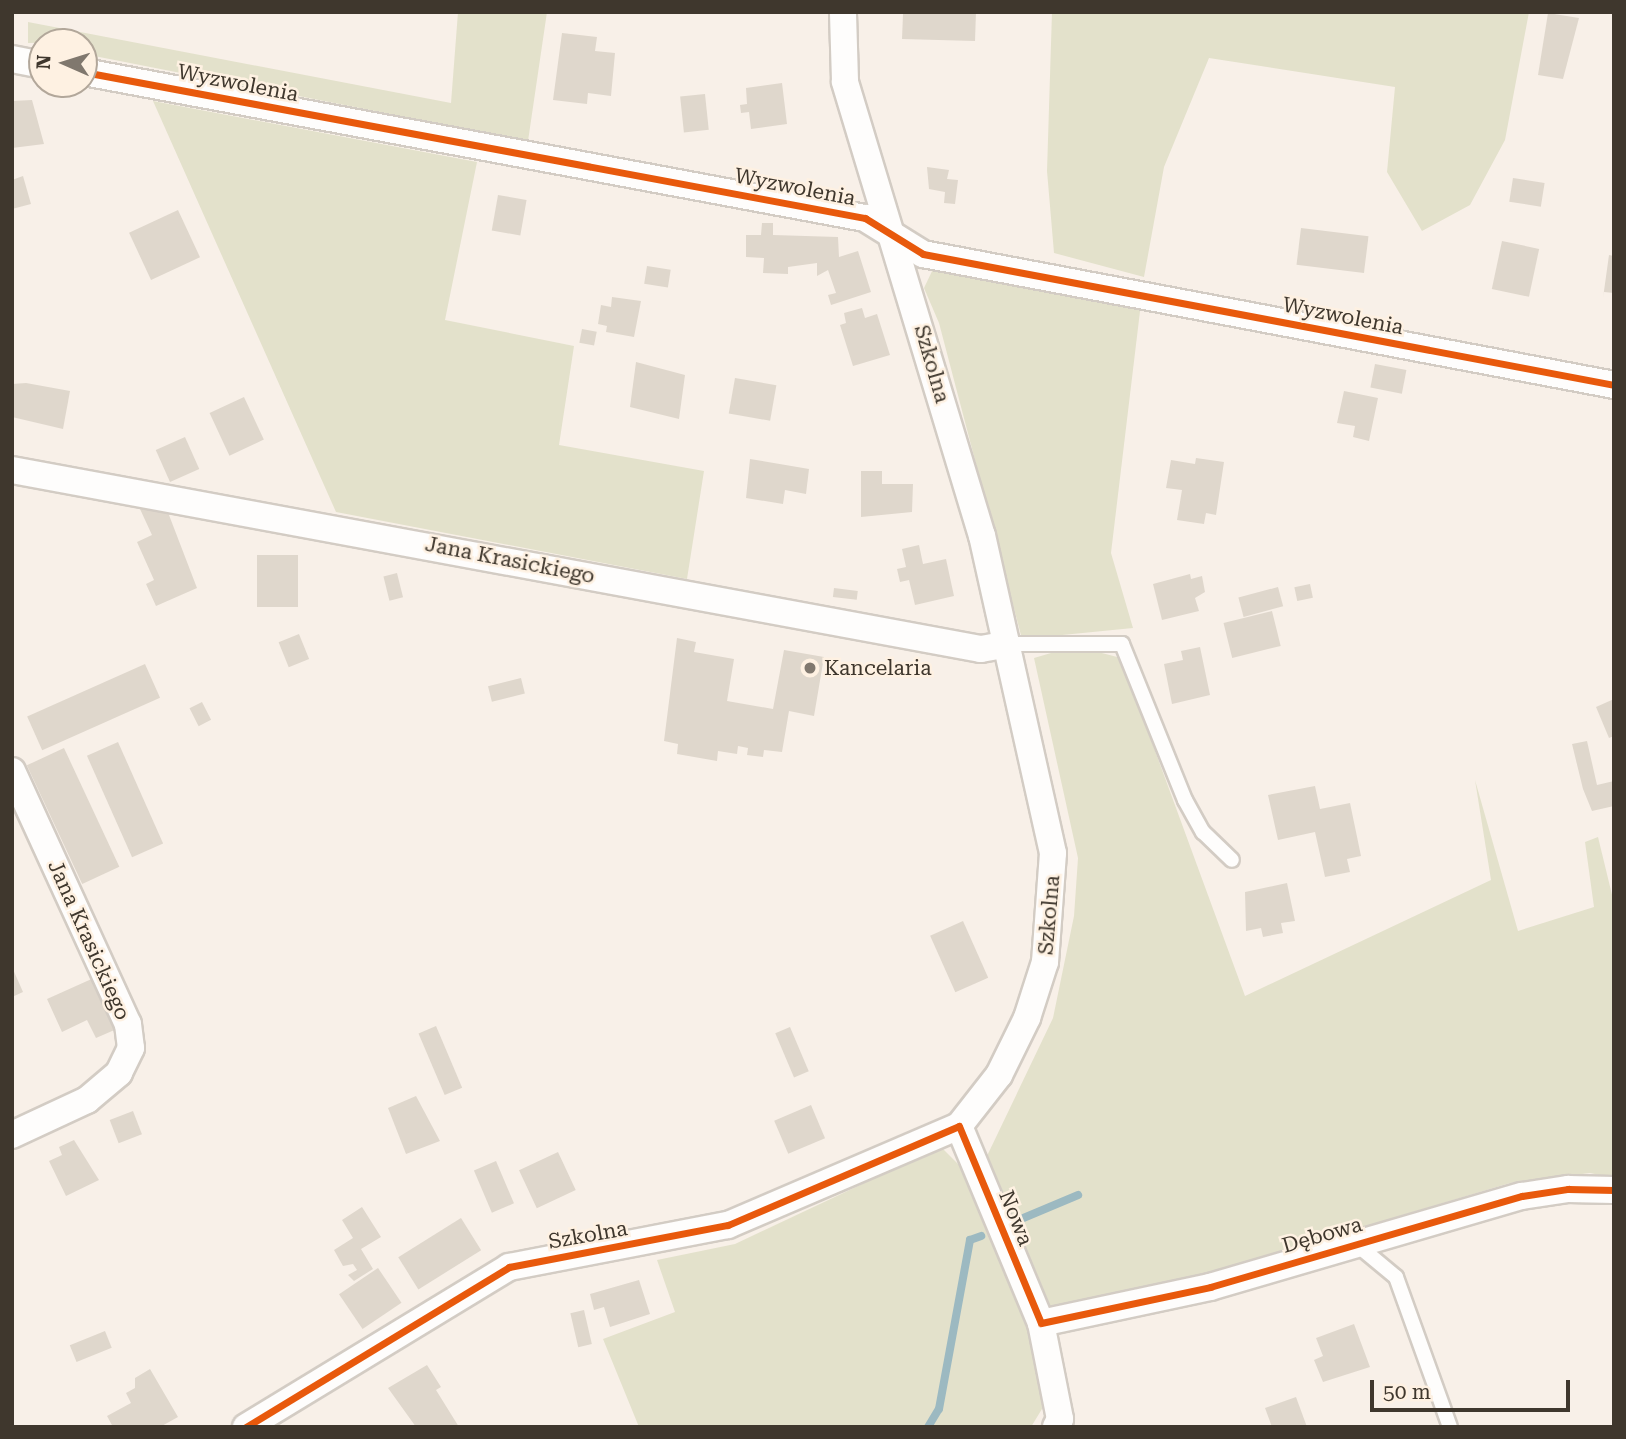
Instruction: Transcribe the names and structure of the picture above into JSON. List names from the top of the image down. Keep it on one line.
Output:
{"streets":{"street":["Wyzwolenia","Szkolna","Jana Krasickiego","Nowa","Dębowa"]},"crossings":[["Wyzwolenia","Szkolna"],["Szkolna","Jana Krasickiego"],["Szkolna","Nowa"],["Nowa","Dębowa"]],"places":["Kancelaria"],"scale_bar":"50 m","north":"left"}
